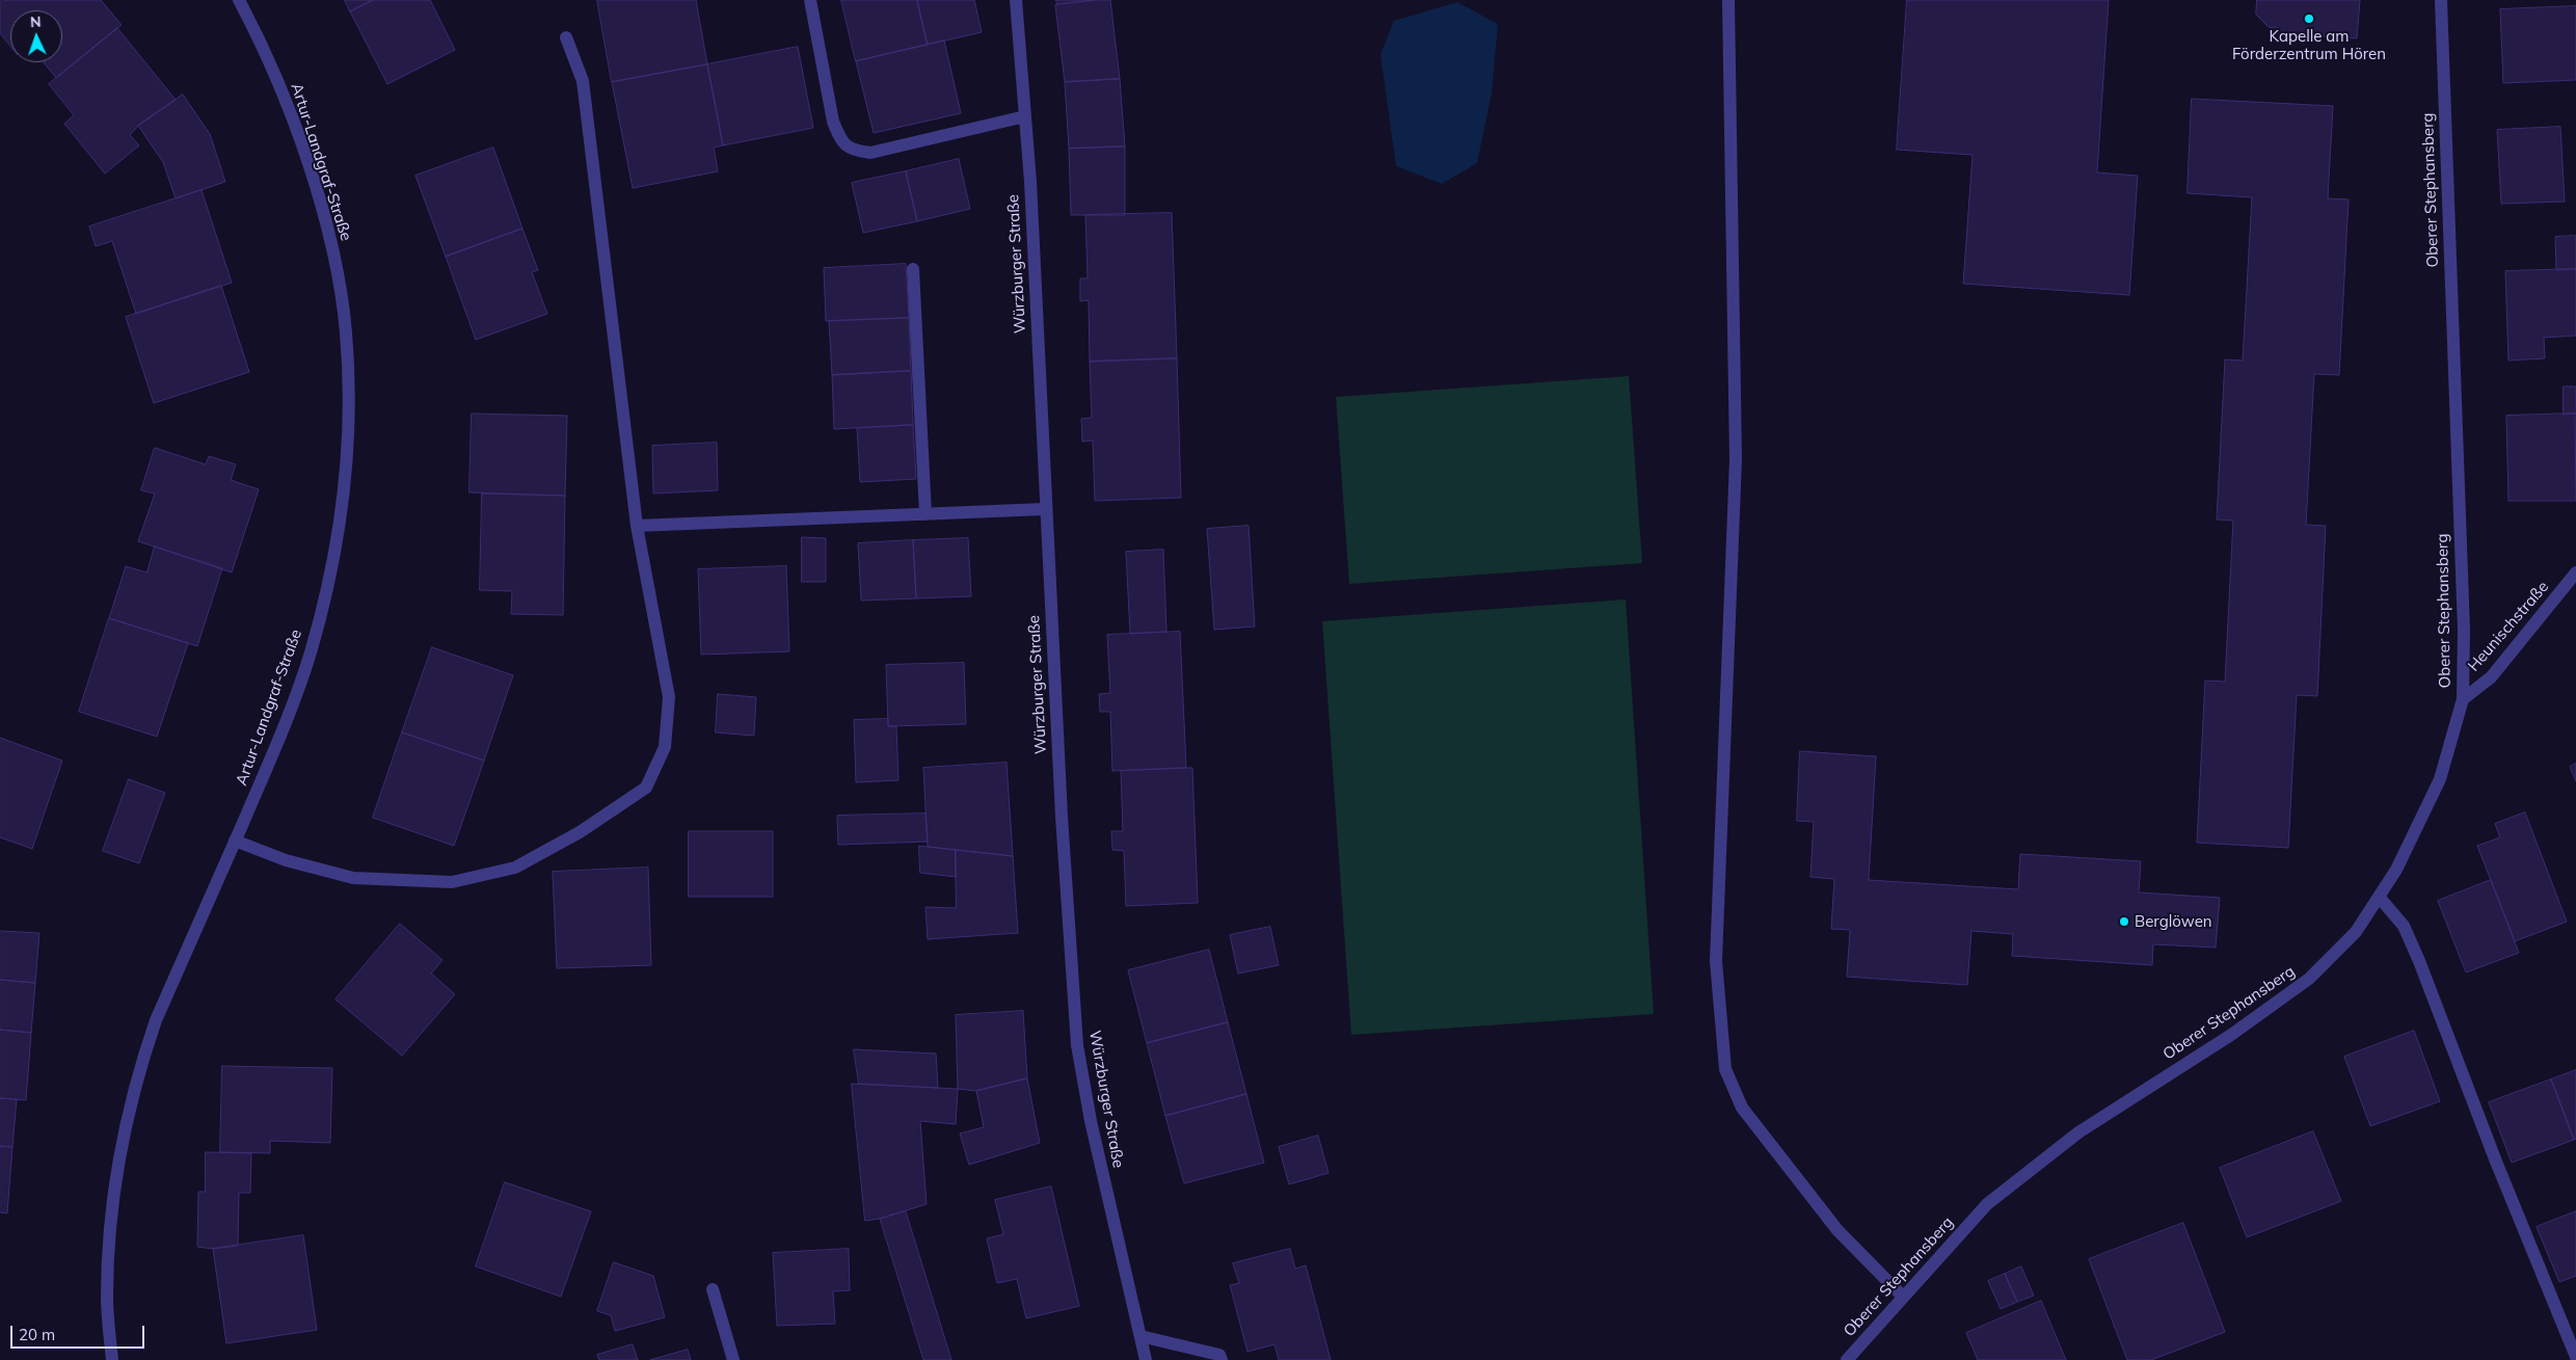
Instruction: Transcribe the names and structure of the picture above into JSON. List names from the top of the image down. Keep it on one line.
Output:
{"streets":{"street":["Artur-Landgraf-Straße","Oberer Stephansberg","Würzburger Straße","Heunischstraße"]},"crossings":[["Oberer Stephansberg","Heunischstraße"]],"places":["Kapelle am Förderzentrum Hören","Berglöwen"],"scale_bar":"20 m","north":"top"}
